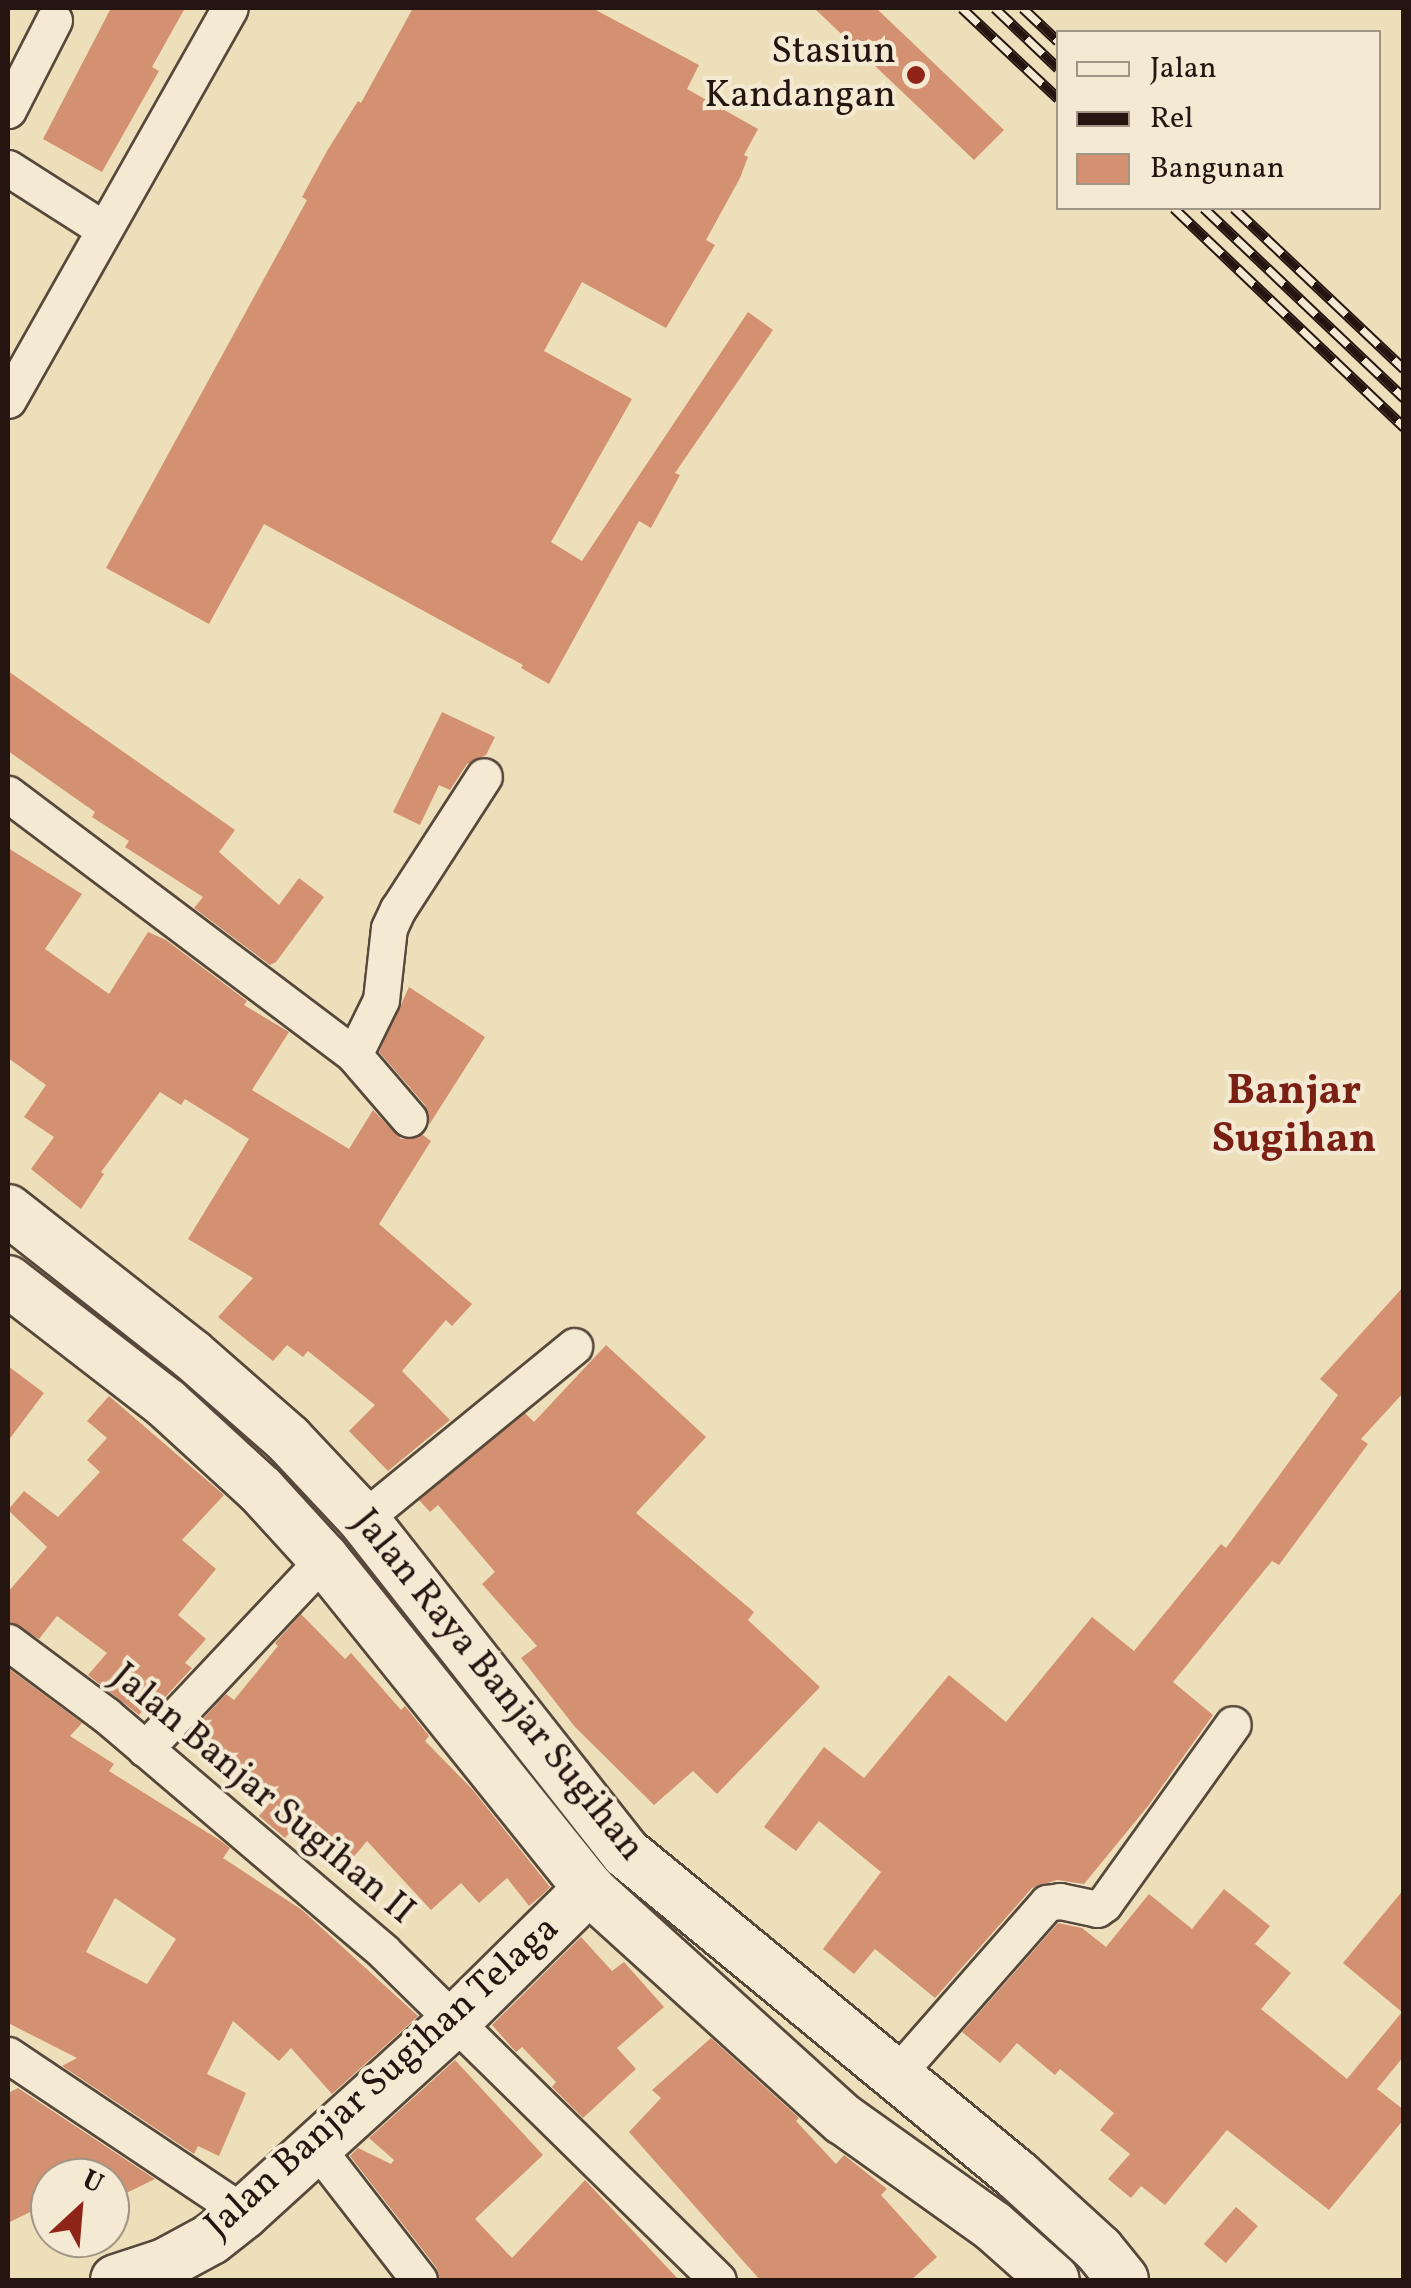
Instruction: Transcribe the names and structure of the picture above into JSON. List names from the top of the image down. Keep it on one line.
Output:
{"streets":{"main road":["Jalan Raya Banjar Sugihan","Jalan Banjar Sugihan Telaga"],"street":["Jalan Banjar Sugihan II"]},"crossings":[["Jalan Raya Banjar Sugihan","Jalan Banjar Sugihan Telaga"],["Jalan Banjar Sugihan II","Jalan Banjar Sugihan Telaga"]],"districts":["Banjar Sugihan"],"places":["Stasiun Kandangan"],"legend":["Jalan","Rel","Bangunan"],"north":"top right"}
